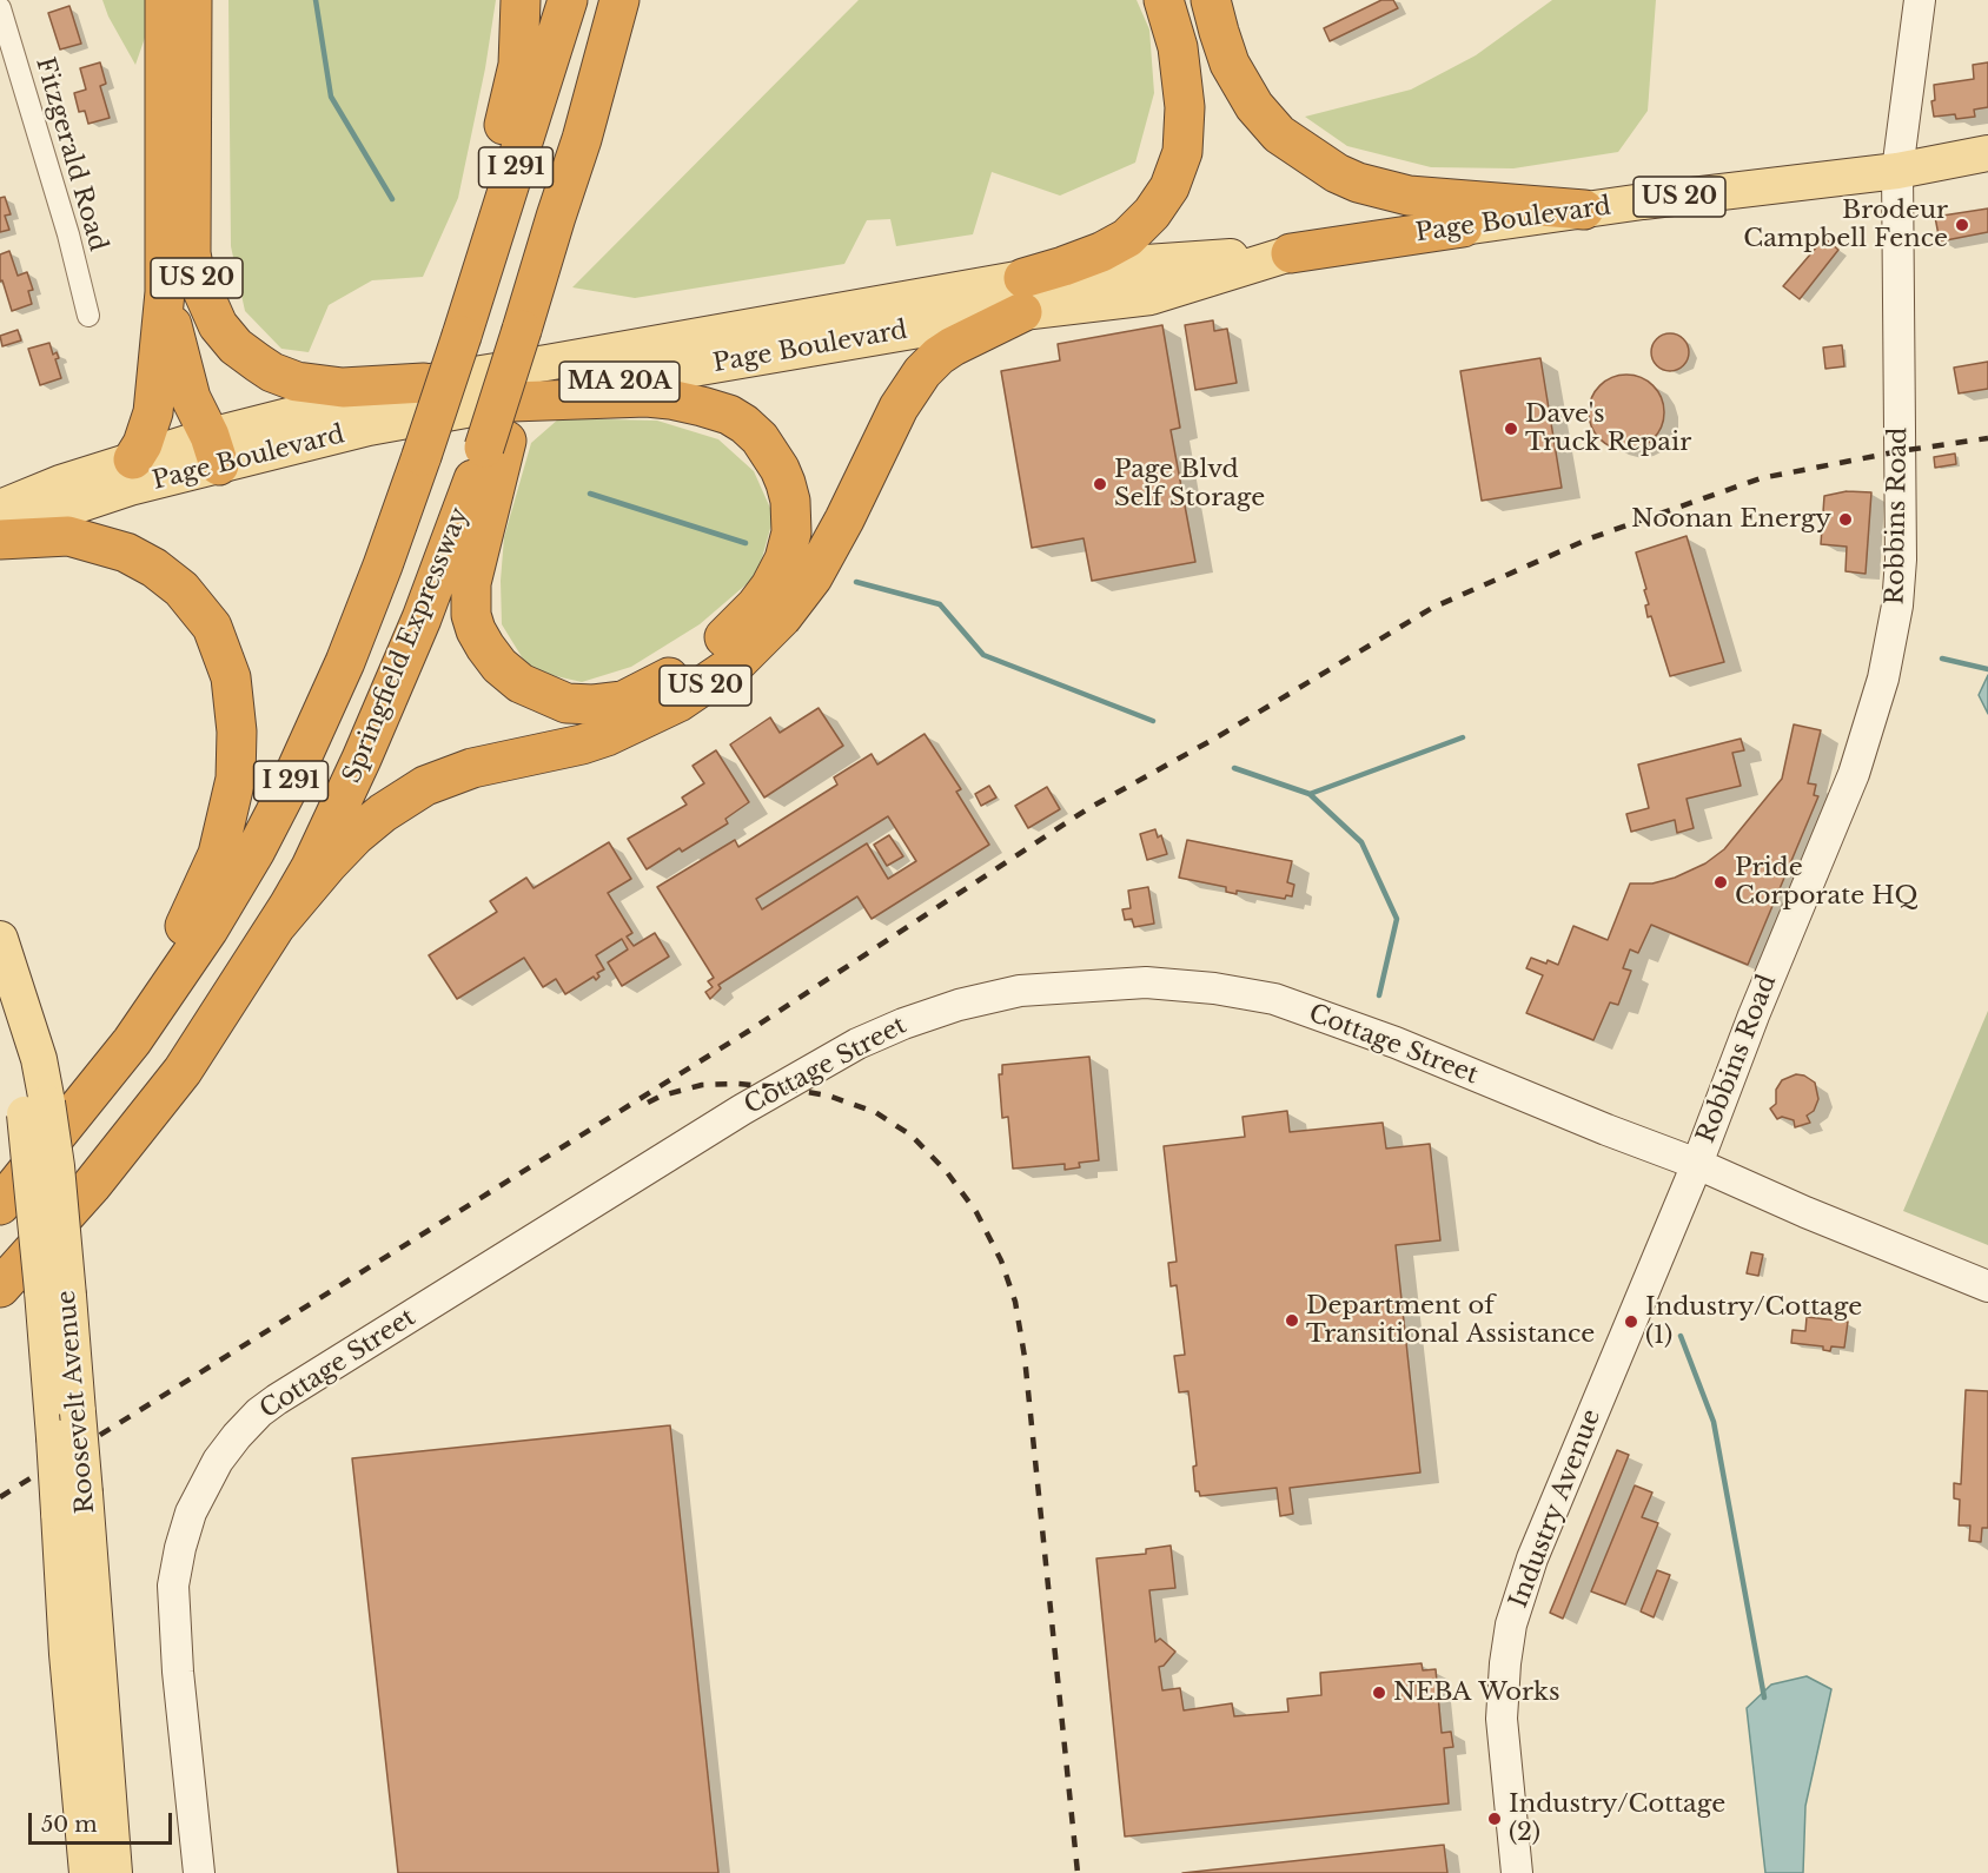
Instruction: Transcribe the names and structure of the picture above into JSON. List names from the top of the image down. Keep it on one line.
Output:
{"streets":{"highway":["I 291","US 20","Page Boulevard","Springfield Expressway"],"main road":["MA 20A","Robbins Road","Cottage Street","Roosevelt Avenue","Industry Avenue"],"street":["Fitzgerald Road"]},"crossings":[["US 20","Page Boulevard"],["US 20","Springfield Expressway"],["Page Boulevard","Robbins Road"],["Robbins Road","Cottage Street"],["Robbins Road","Industry Avenue"],["Cottage Street","Industry Avenue"]],"places":["Brodeur Campbell Fence","Dave's Truck Repair","Page Blvd Self Storage","Noonan Energy","Pride Corporate HQ","Department of Transitional Assistance","Industry/Cottage (1)","NEBA Works","Industry/Cottage (2)"],"scale_bar":"50 m"}
